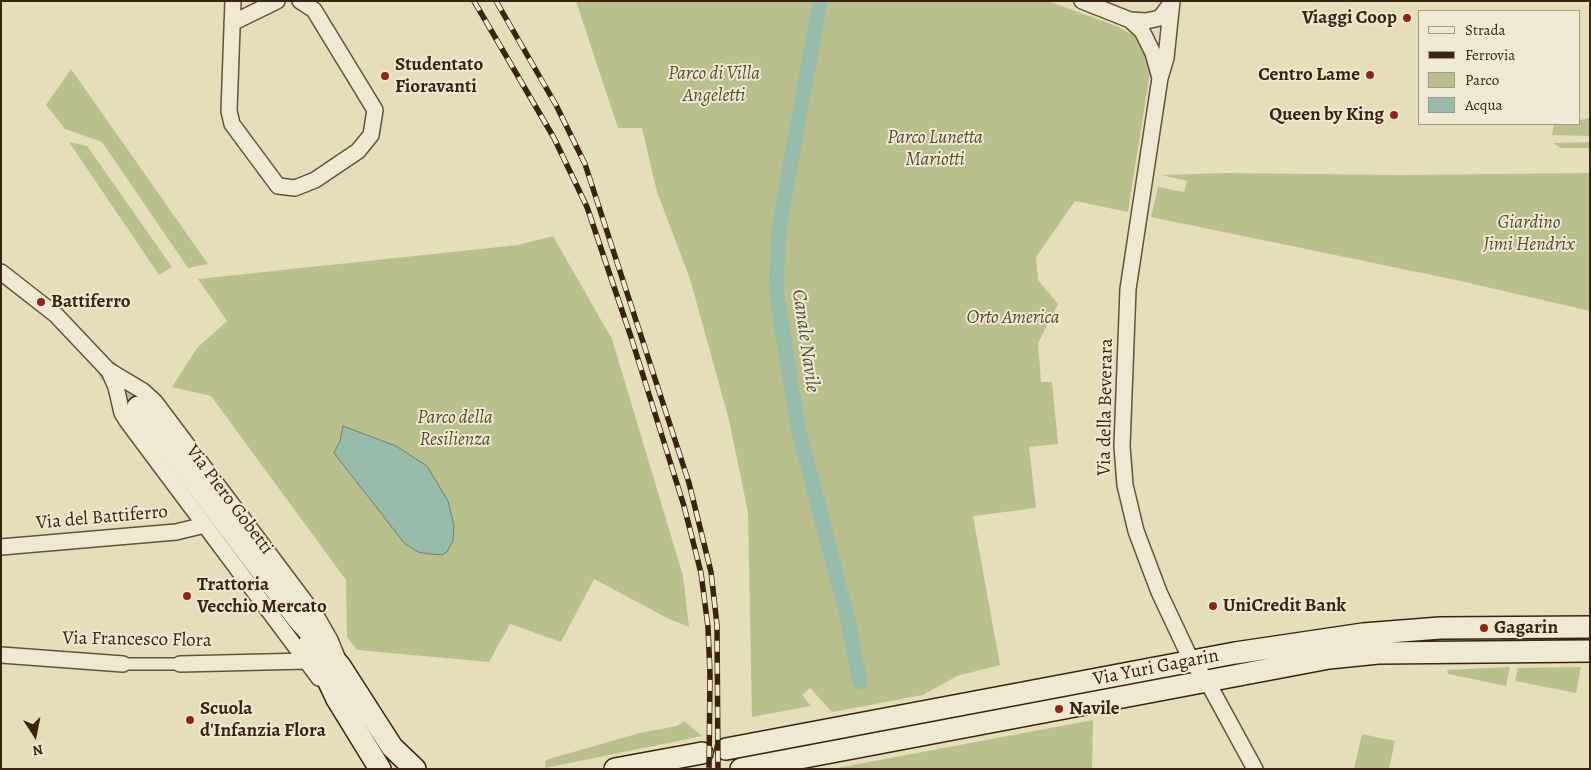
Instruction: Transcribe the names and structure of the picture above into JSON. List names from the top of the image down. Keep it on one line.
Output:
{"streets":{"main road":["Via Piero Gobetti","Via Yuri Gagarin"],"street":["Via della Beverara","Via del Battiferro","Via Francesco Flora"]},"crossings":[["Via della Beverara","Via Yuri Gagarin"],["Via Piero Gobetti","Via del Battiferro"],["Via Piero Gobetti","Via Francesco Flora"]],"water":["Canale Navile"],"parks":["Parco di Villa Angeletti","Parco Lunetta Mariotti","Giardino Jimi Hendrix","Orto America","Parco della Resilienza"],"places":["Viaggi Coop","Centro Lame","Studentato Fioravanti","Queen by King","Battiferro","Trattoria Vecchio Mercato","UniCredit Bank","Gagarin","Navile","Scuola d'Infanzia Flora"],"legend":["Strada","Ferrovia","Parco","Acqua"],"north":"bottom"}
